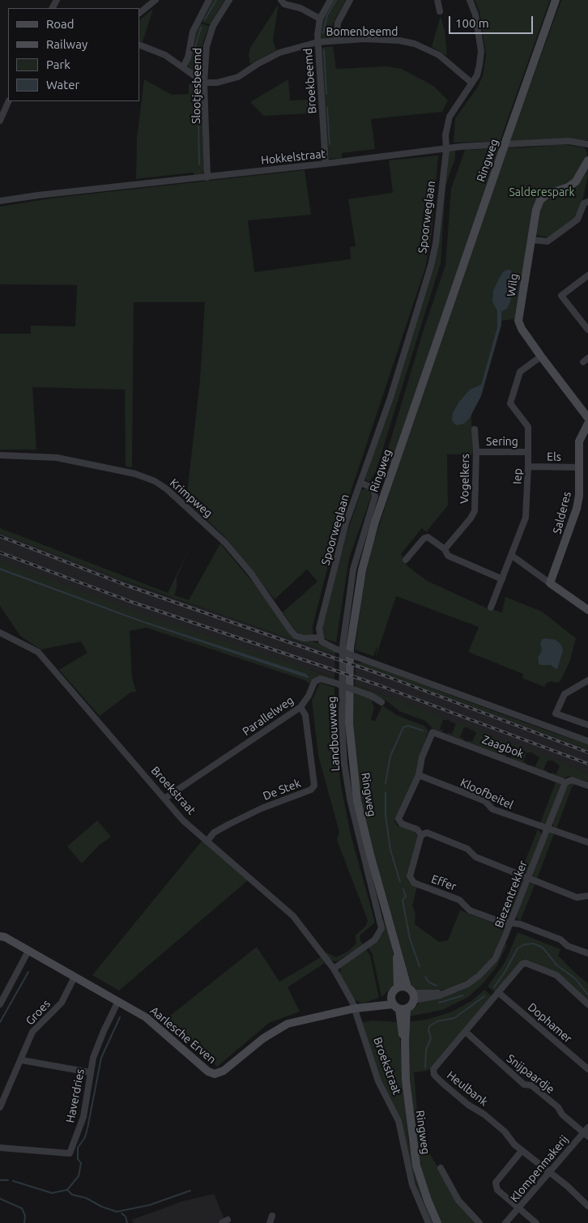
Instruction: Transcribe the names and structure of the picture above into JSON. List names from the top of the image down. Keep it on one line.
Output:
{"streets":{"main road":["Ringweg","Wilg","Salderes","Aarlesche Erven"],"street":["Bomenbeemd","Broekbeemd","Slootjesbeemd","Hokkelstraat","Spoorweglaan","Sering","Els","Iep","Vogelkers","Krimpweg","Parallelweg","Landbouwweg","Zaagbok","De Stek","Broekstraat","Kloofbeitel","Effer","Biezentrekker","Groes","Dophamer","Snijpaardje","Heulbank","Haverdries","Klompenmakerij"]},"crossings":[["Bomenbeemd","Broekbeemd"],["Bomenbeemd","Slootjesbeemd"],["Bomenbeemd","Spoorweglaan"],["Broekbeemd","Hokkelstraat"],["Slootjesbeemd","Hokkelstraat"],["Hokkelstraat","Spoorweglaan"],["Ringweg","Biezentrekker"],["Spoorweglaan","Krimpweg"],["Spoorweglaan","Landbouwweg"],["Wilg","Iep"],["Sering","Iep"],["Sering","Vogelkers"],["Els","Iep"],["Els","Salderes"],["Parallelweg","De Stek"],["Parallelweg","Broekstraat"],["Landbouwweg","Broekstraat"],["Zaagbok","Kloofbeitel"],["Zaagbok","Biezentrekker"],["De Stek","Broekstraat"],["Broekstraat","Aarlesche Erven"],["Kloofbeitel","Biezentrekker"],["Effer","Biezentrekker"],["Groes","Aarlesche Erven"],["Dophamer","Heulbank"],["Aarlesche Erven","Haverdries"],["Snijpaardje","Heulbank"],["Snijpaardje","Klompenmakerij"],["Heulbank","Klompenmakerij"]],"parks":["Salderespark"],"legend":["Road","Railway","Park","Water"],"scale_bar":"100 m"}
